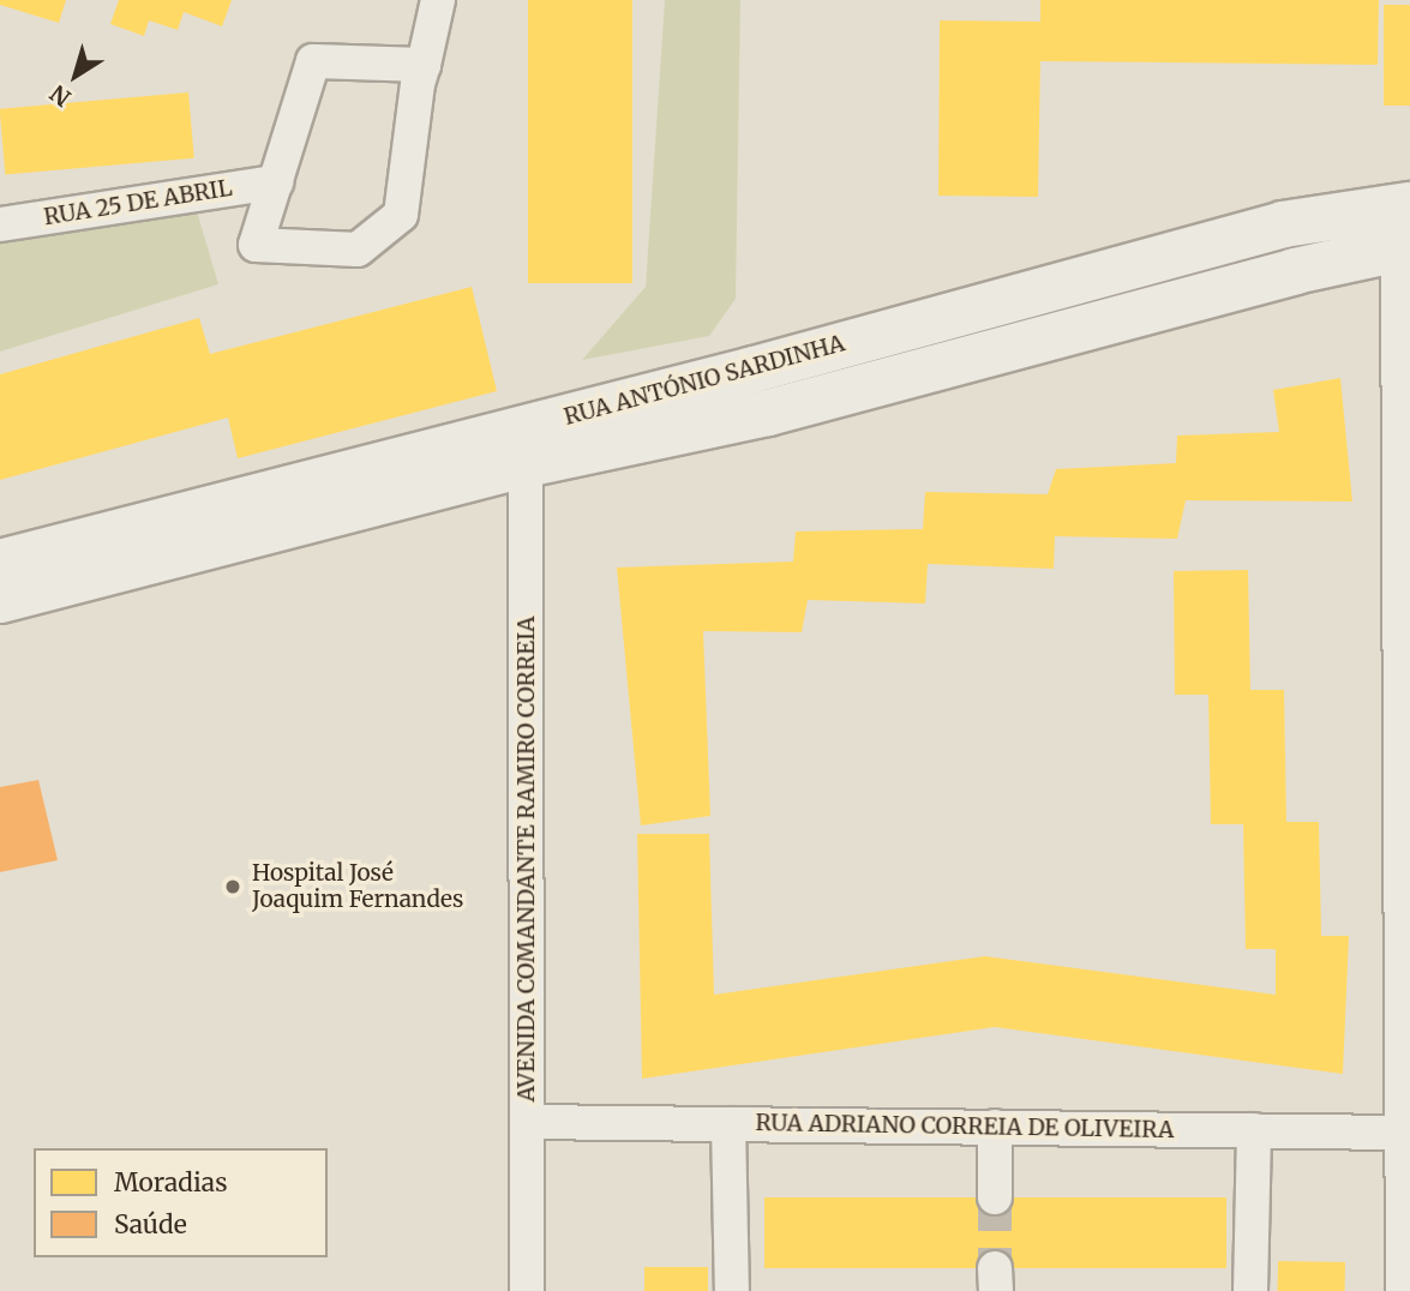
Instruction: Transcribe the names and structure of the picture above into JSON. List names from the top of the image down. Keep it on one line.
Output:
{"streets":{"main road":["RUA ANTÓNIO SARDINHA"],"street":["RUA 25 DE ABRIL","AVENIDA COMANDANTE RAMIRO CORREIA","RUA ADRIANO CORREIA DE OLIVEIRA"]},"crossings":[["RUA ANTÓNIO SARDINHA","AVENIDA COMANDANTE RAMIRO CORREIA"],["AVENIDA COMANDANTE RAMIRO CORREIA","RUA ADRIANO CORREIA DE OLIVEIRA"]],"places":["Hospital José Joaquim Fernandes"],"legend":["Moradias","Saúde"],"north":"bottom left"}
